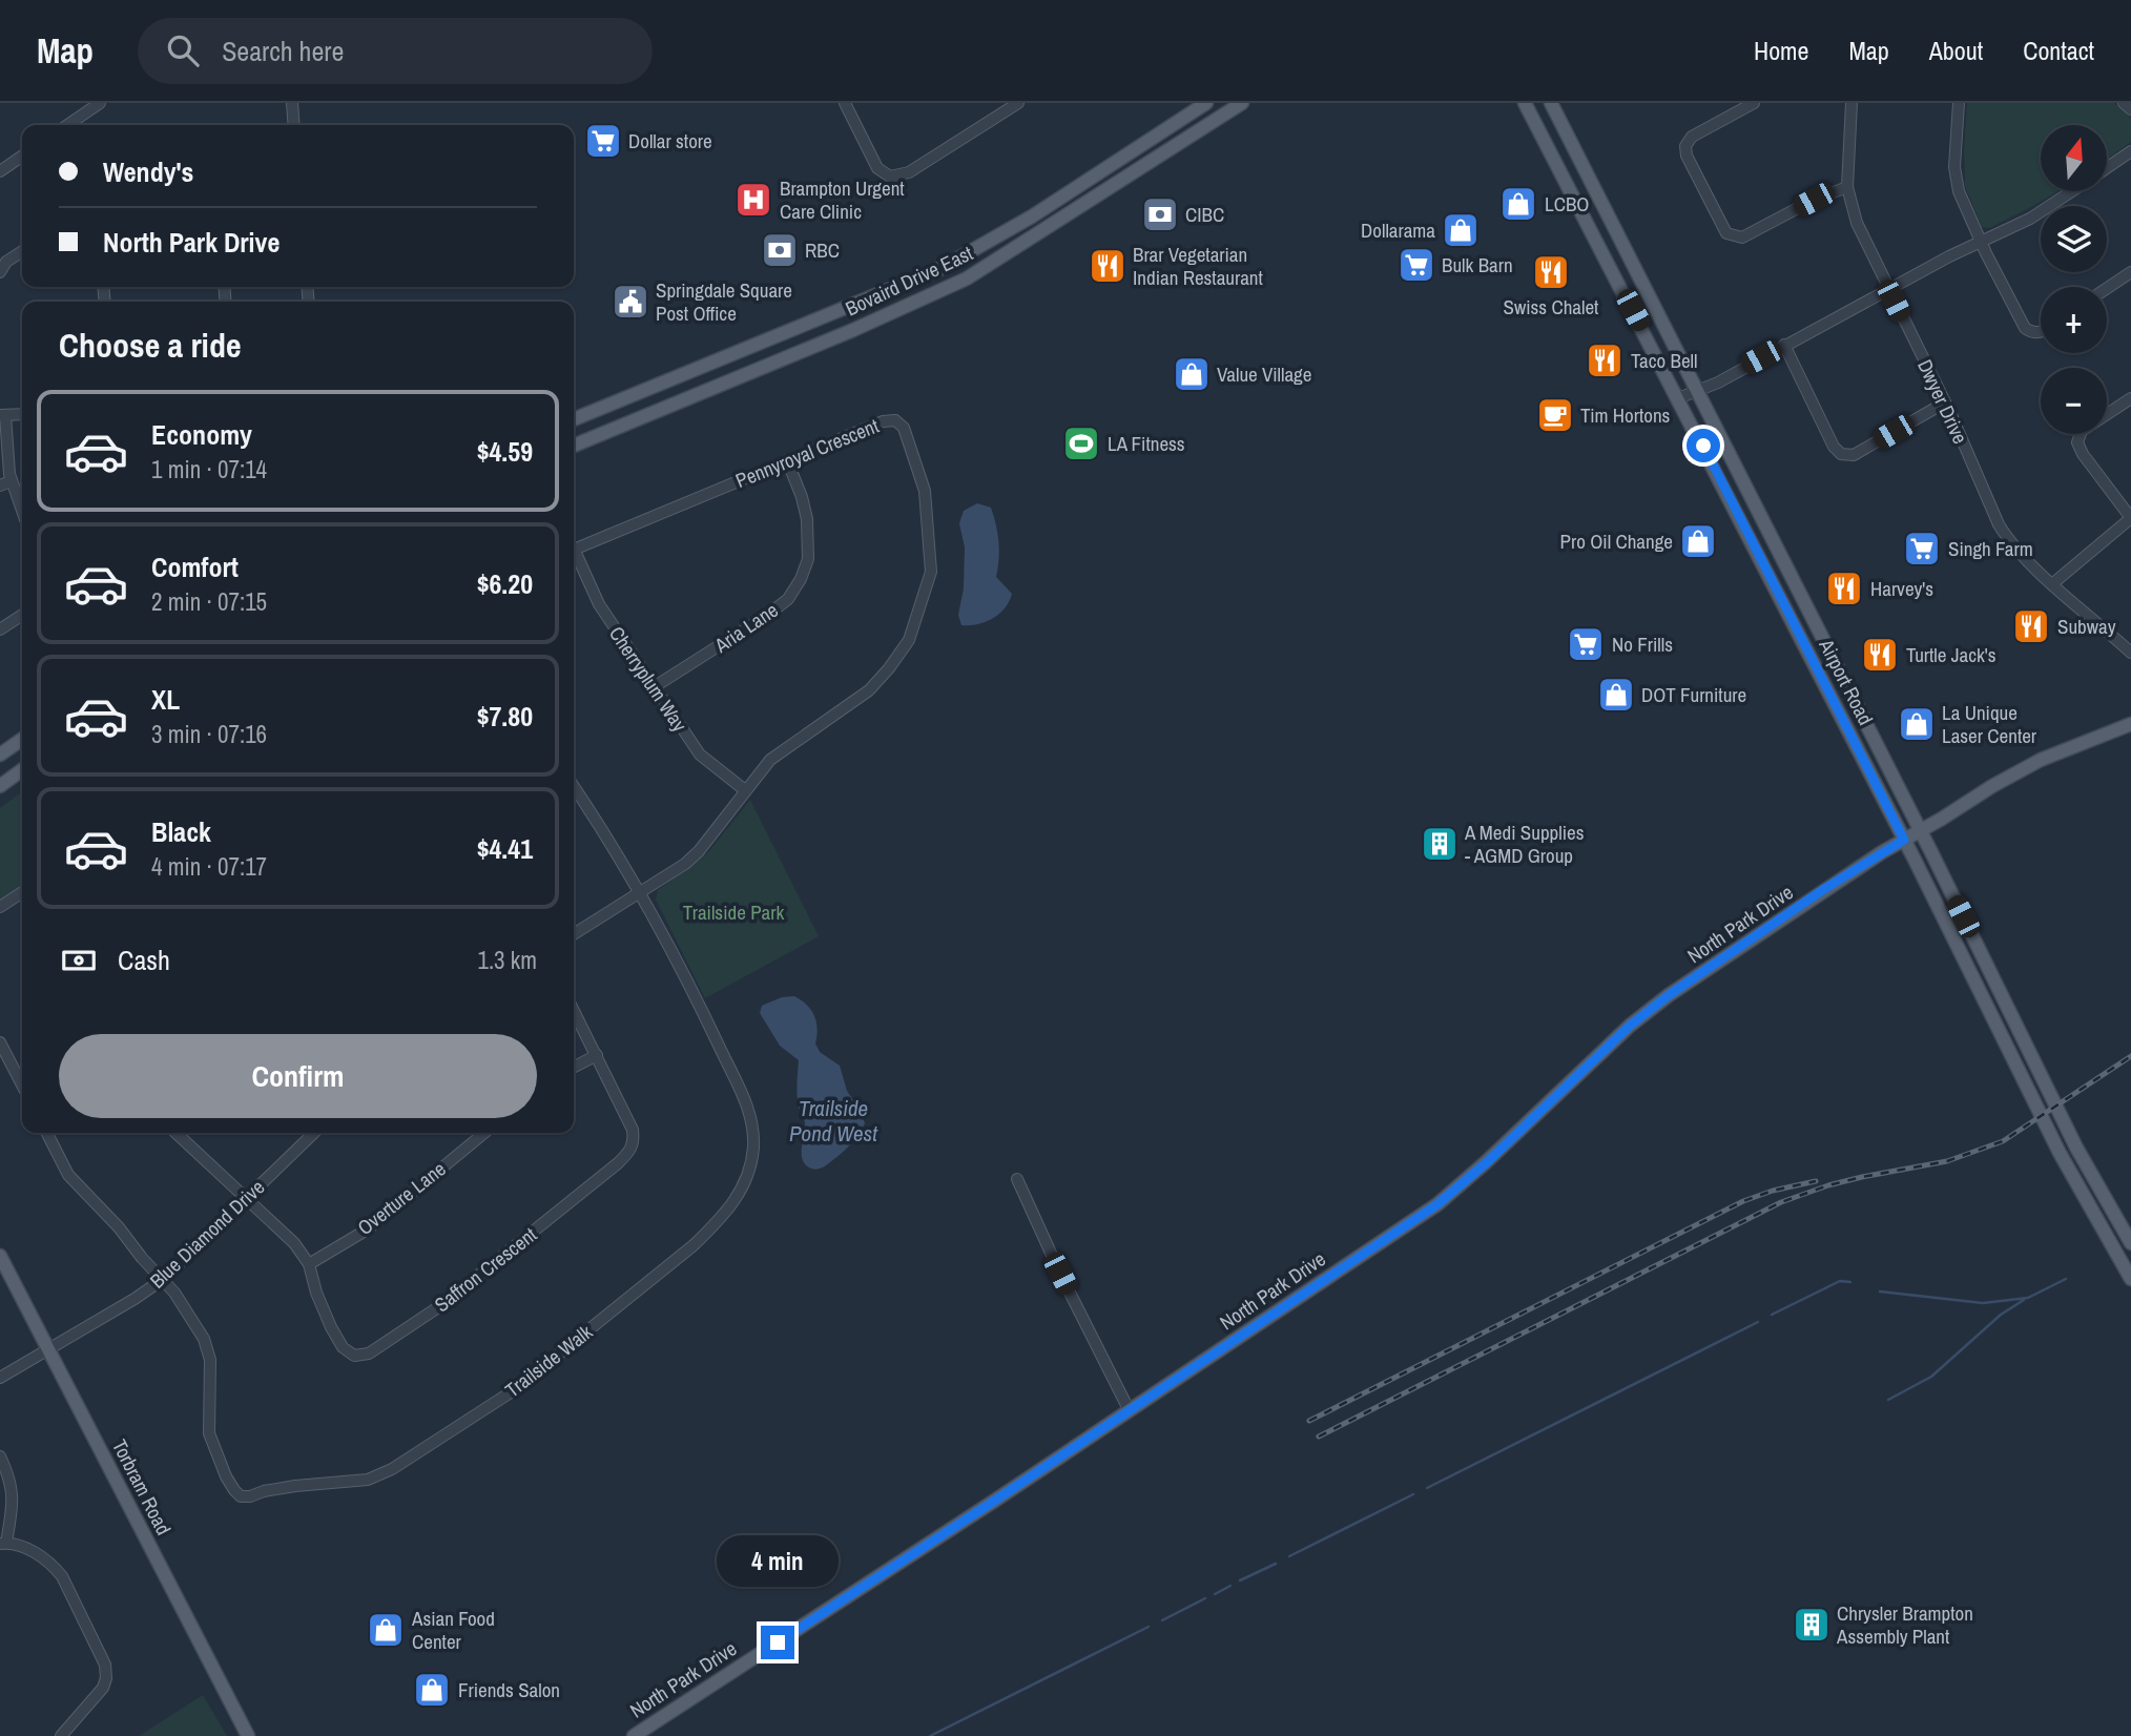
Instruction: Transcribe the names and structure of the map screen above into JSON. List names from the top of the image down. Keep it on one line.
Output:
{"streets":{"main road":["Bovaird Drive East","Airport Road","North Park Drive","Torbram Road"],"street":["Dwyer Drive","Pennyroyal Crescent","Aria Lane","Cherryplum Way","Overture Lane","Blue Diamond Drive","Saffron Crescent","Trailside Walk"]},"crossings":[["Pennyroyal Crescent","Aria Lane"],["Pennyroyal Crescent","Cherryplum Way"],["Pennyroyal Crescent","Trailside Walk"],["Aria Lane","Cherryplum Way"],["Airport Road","North Park Drive"],["Overture Lane","Saffron Crescent"],["Blue Diamond Drive","Saffron Crescent"],["Blue Diamond Drive","Trailside Walk"],["Blue Diamond Drive","Torbram Road"]],"water":["Trailside Pond West"],"parks":["Trailside Park"],"places":{"supermarket":["Dollar store","Bulk Barn","Singh Farm","No Frills"],"hospital":["Brampton Urgent Care Clinic"],"shop":["LCBO","Dollarama","Value Village","Pro Oil Change","DOT Furniture","La Unique Laser Center","Asian Food Center","Friends Salon"],"bank":["CIBC","RBC"],"restaurant":["Brar Vegetarian Indian Restaurant","Swiss Chalet","Taco Bell","Harvey's","Subway","Turtle Jack's"],"public building":["Springdale Square Post Office"],"cafe":["Tim Hortons"],"sports":["LA Fitness"],"building":["A Medi Supplies - AGMD Group","Chrysler Brampton Assembly Plant"]},"north":"top","page":{"header":"Map","search":"Search here","nav":["Home","Map","About","Contact"],"map_buttons":["+","−"],"banner":["Wendy's","North Park Drive"],"heading":"Choose a ride","list":[{"name":"Economy","note":"1 min · 07:14","value":"$4.59"},{"name":"Comfort","note":"2 min · 07:15","value":"$6.20"},{"name":"XL","note":"3 min · 07:16","value":"$7.80"},{"name":"Black","note":"4 min · 07:17","value":"$4.41"}],"pay":["Cash","1.3 km"],"buttons":"Confirm","bubble":"4 min"}}
